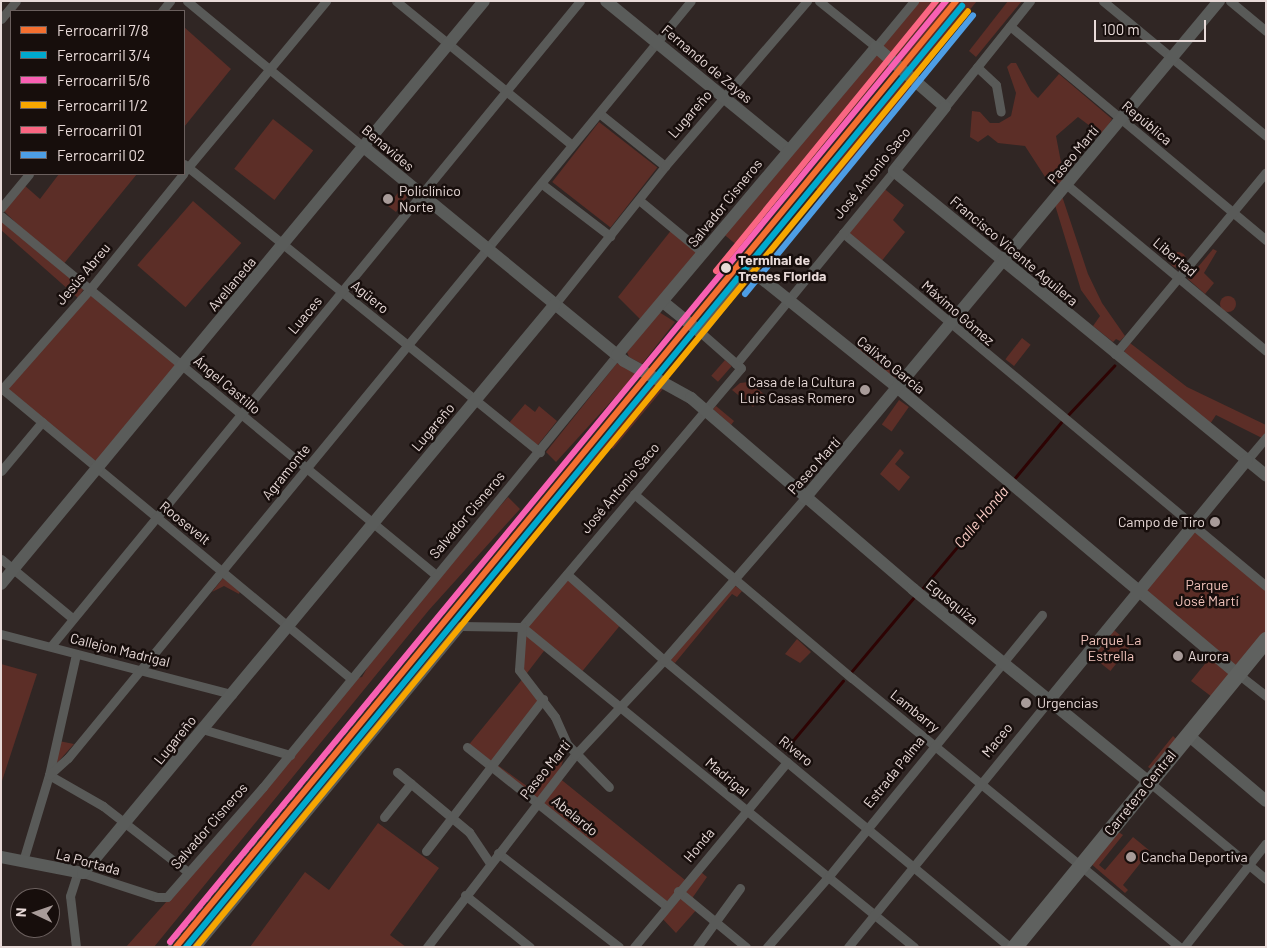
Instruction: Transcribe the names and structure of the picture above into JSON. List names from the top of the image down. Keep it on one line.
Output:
{"streets":{"highway":["Carretera Central"],"street":["Fernando de Zayas","Lugareño","República","Benavides","Paseo Martí","José Antonio Saco","Salvador Cisneros","Francisco Vicente Aguilera","Libertad","Jesús Abreu","Avellaneda","Agüero","Máximo Gómez","Luaces","Calixto García","Ángel Castillo","Agramonte","Roosevelt","Egusquiza","Callejon Madrigal","Lambarry","Maceo","Rivero","Estrada Palma","Madrigal","Abelardo","Honda","La Portada"]},"crossings":[["Fernando de Zayas","Lugareño"],["Fernando de Zayas","Salvador Cisneros"],["Fernando de Zayas","Agramonte"],["Lugareño","Benavides"],["Lugareño","Agüero"],["Lugareño","Ángel Castillo"],["Lugareño","Roosevelt"],["Lugareño","Callejon Madrigal"],["Lugareño","La Portada"],["República","Paseo Martí"],["República","José Antonio Saco"],["Benavides","Salvador Cisneros"],["Benavides","Jesús Abreu"],["Benavides","Avellaneda"],["Benavides","Luaces"],["Benavides","Agramonte"],["Benavides","Egusquiza"],["Paseo Martí","Francisco Vicente Aguilera"],["Paseo Martí","Libertad"],["Paseo Martí","Máximo Gómez"],["Paseo Martí","Calixto García"],["Paseo Martí","Egusquiza"],["Paseo Martí","Lambarry"],["Paseo Martí","Rivero"],["Paseo Martí","Madrigal"],["Paseo Martí","Abelardo"],["José Antonio Saco","Francisco Vicente Aguilera"],["José Antonio Saco","Máximo Gómez"],["José Antonio Saco","Calixto García"],["José Antonio Saco","Egusquiza"],["José Antonio Saco","Lambarry"],["José Antonio Saco","Rivero"],["José Antonio Saco","Madrigal"],["Salvador Cisneros","Agüero"],["Salvador Cisneros","Ángel Castillo"],["Salvador Cisneros","Roosevelt"],["Salvador Cisneros","Egusquiza"],["Salvador Cisneros","La Portada"],["Francisco Vicente Aguilera","Maceo"],["Jesús Abreu","Agüero"],["Jesús Abreu","Ángel Castillo"],["Jesús Abreu","Roosevelt"],["Avellaneda","Agüero"],["Avellaneda","Ángel Castillo"],["Avellaneda","Roosevelt"],["Agüero","Luaces"],["Agüero","Agramonte"],["Máximo Gómez","Maceo"],["Luaces","Ángel Castillo"],["Luaces","Roosevelt"],["Luaces","Callejon Madrigal"],["Calixto García","Maceo"],["Calixto García","Carretera Central"],["Ángel Castillo","Agramonte"],["Agramonte","Roosevelt"],["Agramonte","Callejon Madrigal"],["Egusquiza","Maceo"],["Egusquiza","Estrada Palma"],["Egusquiza","Carretera Central"],["Lambarry","Maceo"],["Lambarry","Estrada Palma"],["Lambarry","Carretera Central"],["Maceo","Rivero"],["Maceo","Madrigal"],["Rivero","Estrada Palma"],["Rivero","Honda"],["Estrada Palma","Madrigal"],["Madrigal","Honda"],["Abelardo","Honda"]],"water":["Calle Honda"],"parks":["Parque José Martí","Parque La Estrella"],"places":["Policlínico Norte","Terminal de Trenes Florida","Casa de la Cultura Luis Casas Romero","Campo de Tiro","Aurora","Urgencias","Cancha Deportiva"],"lines":["rail line 7/8","rail line 5/6","rail line 01","rail line 3/4","rail line 1/2","rail line 02"],"legend":["Ferrocarril 7/8","Ferrocarril 3/4","Ferrocarril 5/6","Ferrocarril 1/2","Ferrocarril 01","Ferrocarril 02"],"scale_bar":"100 m","north":"left"}
